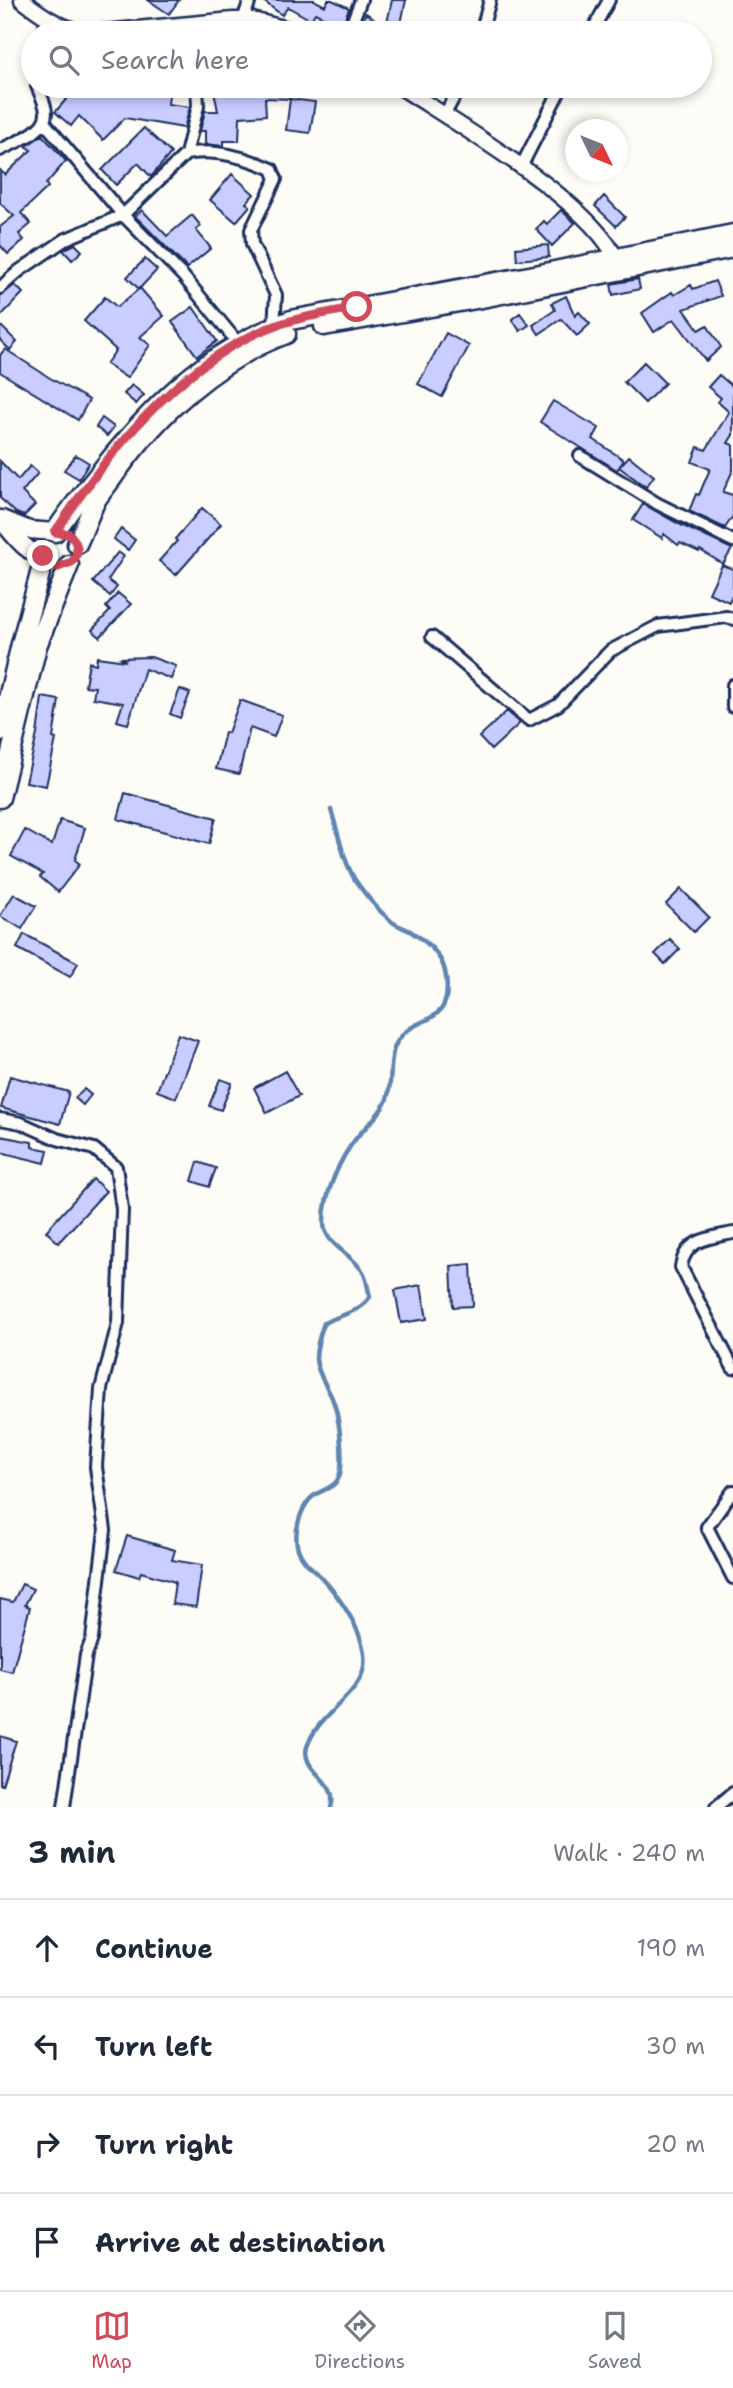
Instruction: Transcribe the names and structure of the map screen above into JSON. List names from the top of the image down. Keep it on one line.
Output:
{"north":"bottom right","page":{"search":"Search here","heading":["3 min","Walk · 240 m"],"list":[["Continue","190 m"],["Turn left","30 m"],["Turn right","20 m"],"Arrive at destination"],"nav":["Map","Directions","Saved"]}}
